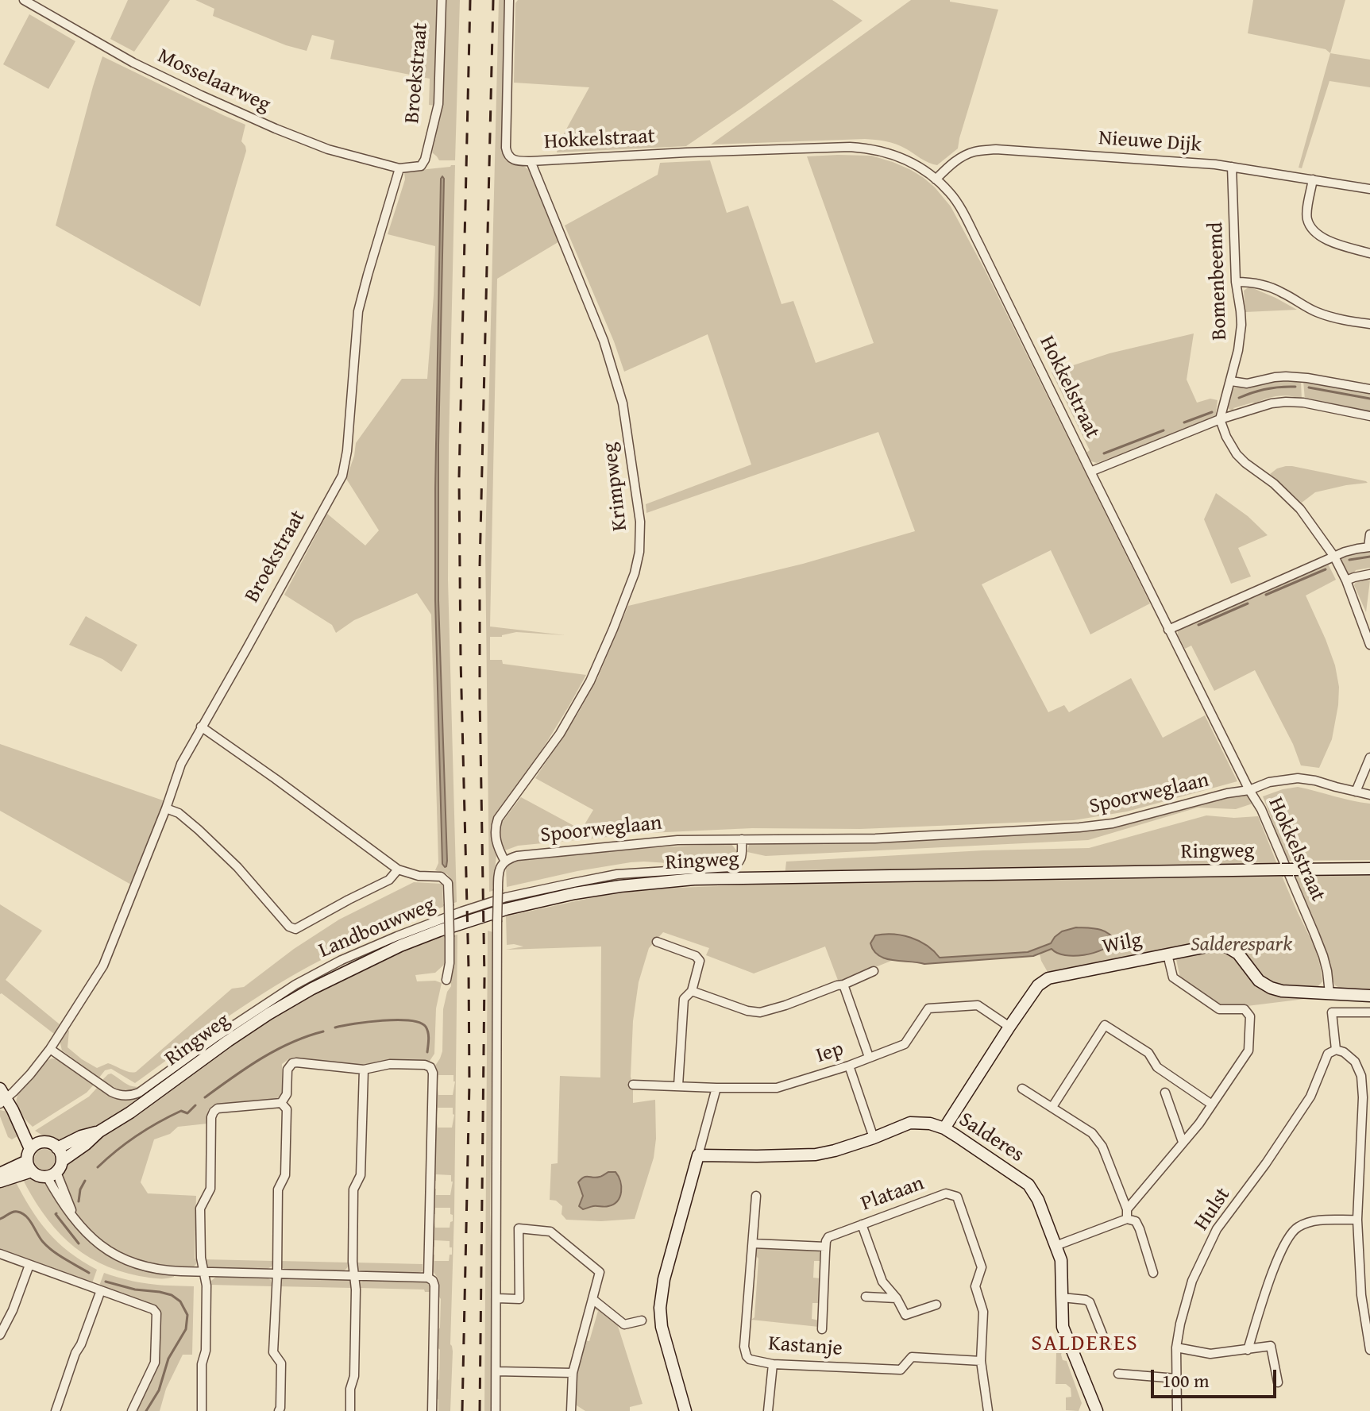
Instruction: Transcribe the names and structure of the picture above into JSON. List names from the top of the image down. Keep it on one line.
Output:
{"streets":{"main road":["Broekstraat","Ringweg","Wilg","Salderes"],"street":["Mosselaarweg","Hokkelstraat","Nieuwe Dijk","Bomenbeemd","Krimpweg","Spoorweglaan","Landbouwweg","Iep","Plataan","Hulst","Kastanje"]},"crossings":[["Broekstraat","Mosselaarweg"],["Broekstraat","Ringweg"],["Broekstraat","Landbouwweg"],["Hokkelstraat","Nieuwe Dijk"],["Hokkelstraat","Krimpweg"],["Hokkelstraat","Spoorweglaan"],["Hokkelstraat","Wilg"],["Nieuwe Dijk","Bomenbeemd"],["Krimpweg","Spoorweglaan"],["Spoorweglaan","Landbouwweg"],["Wilg","Iep"],["Wilg","Salderes"],["Plataan","Kastanje"]],"districts":["SALDERES"],"parks":["Salderespark"],"scale_bar":"100 m"}
